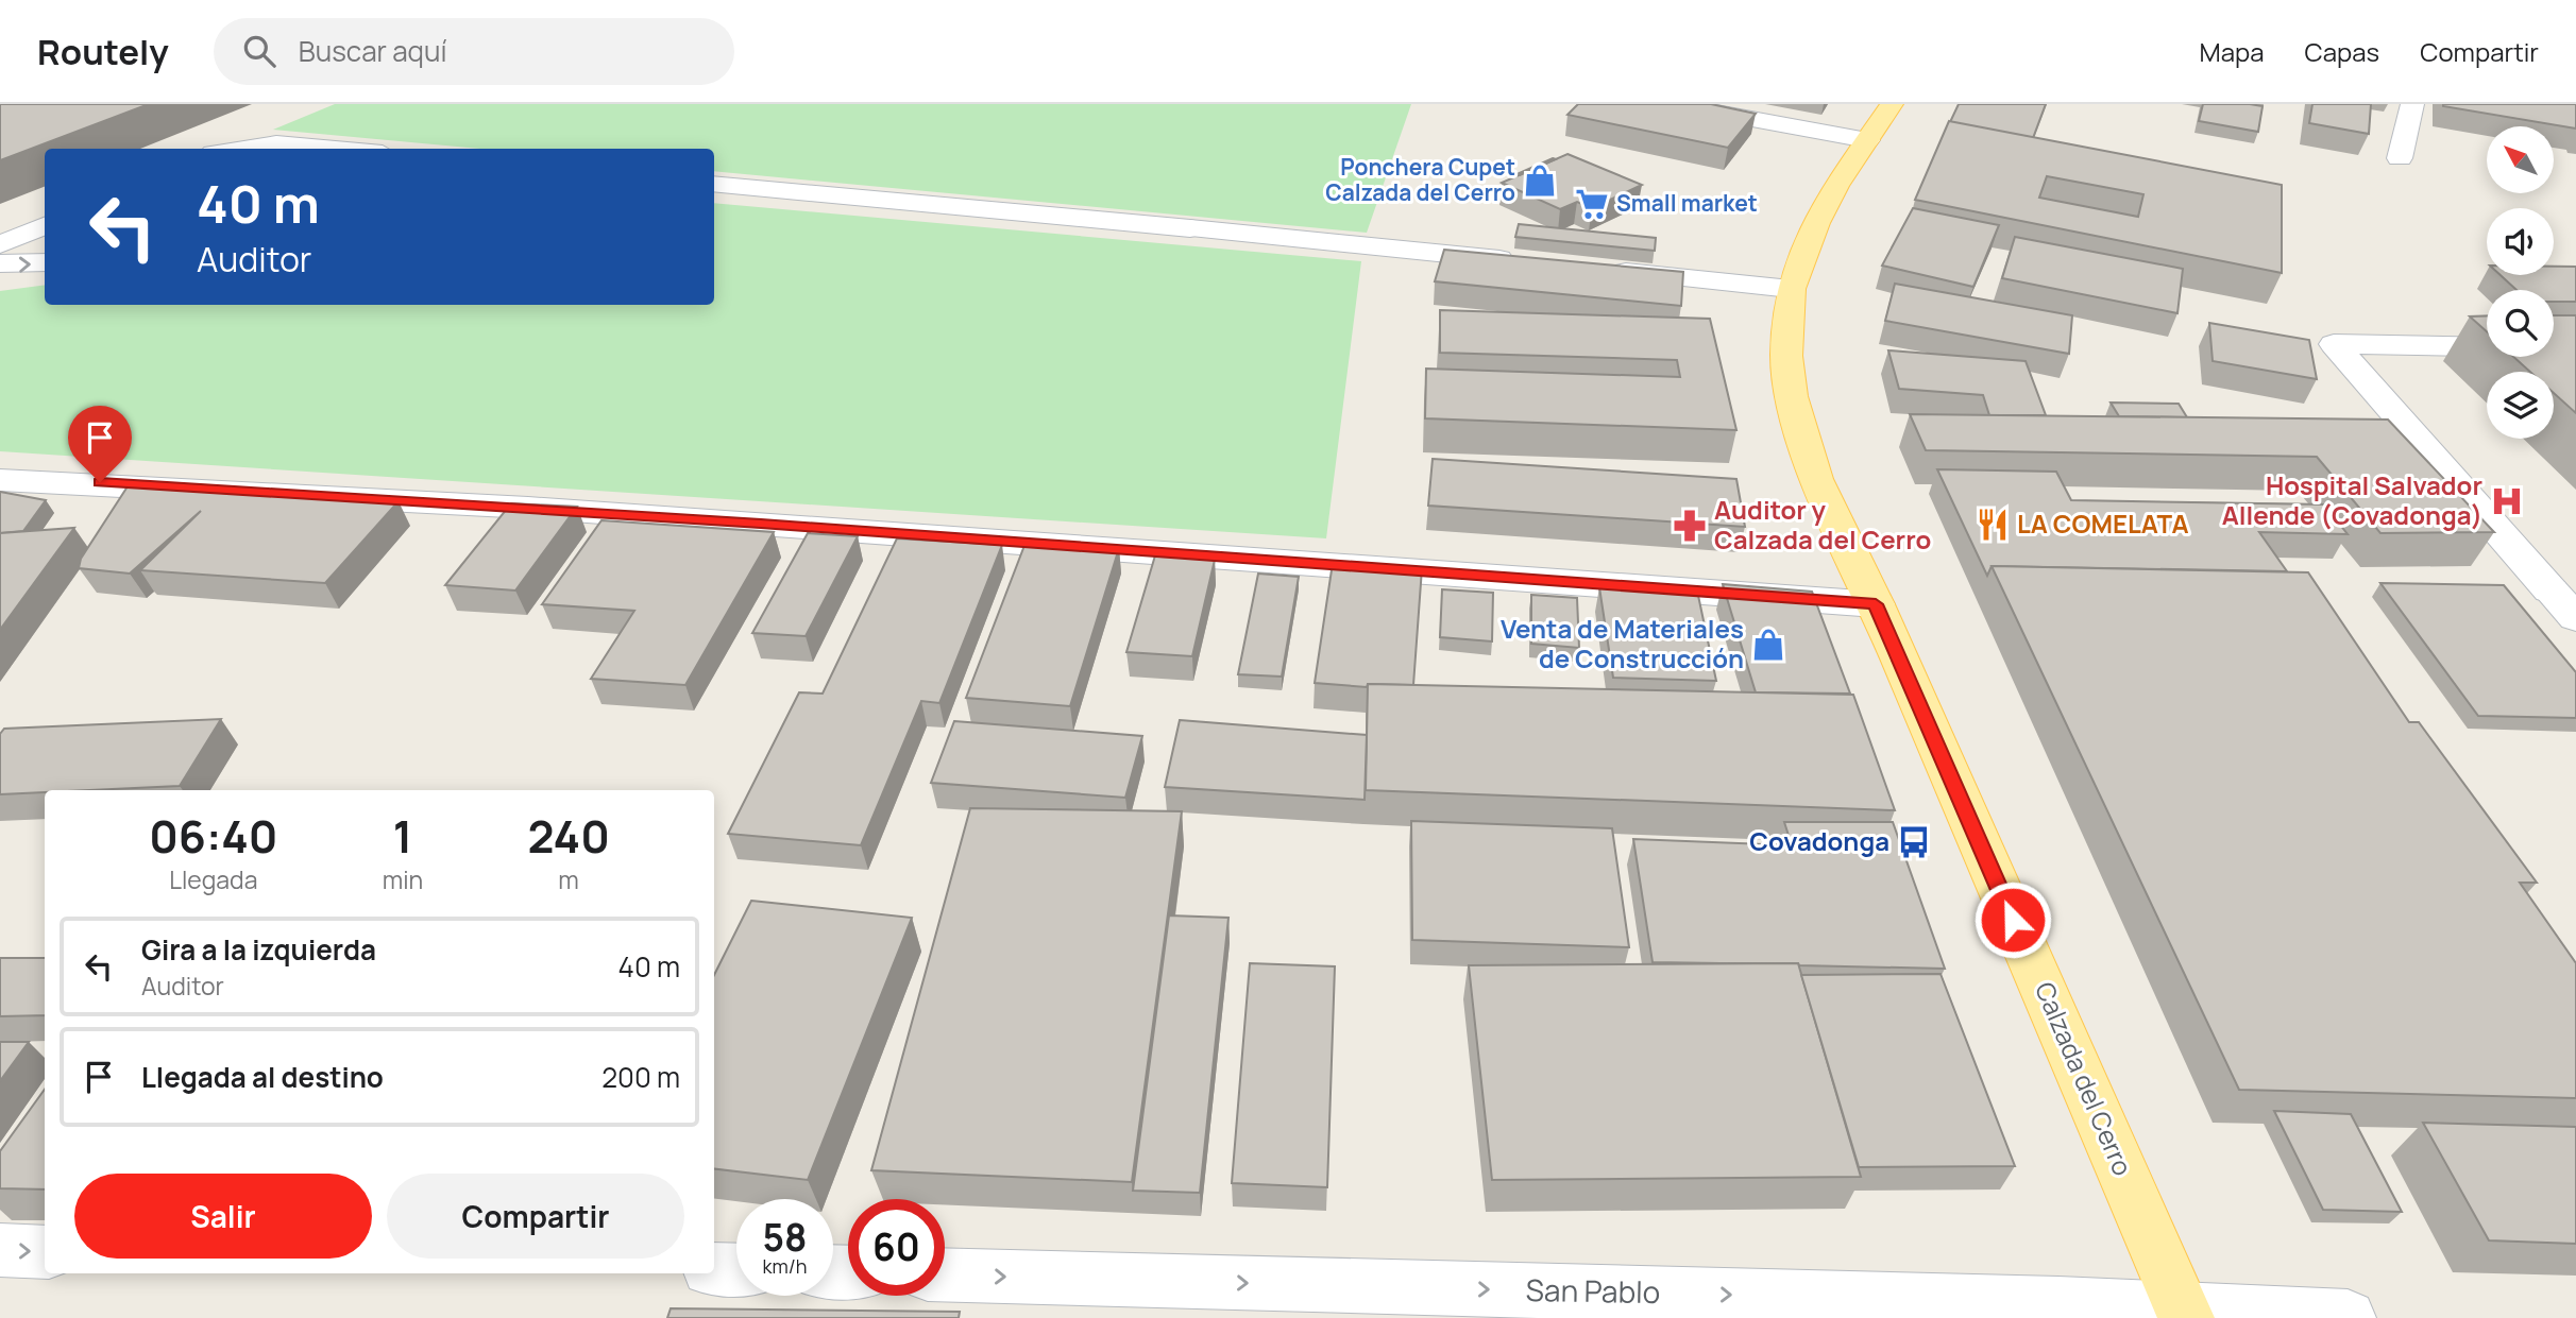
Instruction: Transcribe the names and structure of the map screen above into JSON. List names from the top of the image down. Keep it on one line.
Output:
{"streets":{"main road":["Calzada del Cerro"],"street":["San Pablo"]},"crossings":[["Calzada del Cerro","San Pablo"]],"one_way":["San Pablo"],"places":{"shop":["Ponchera Cupet Calzada del Cerro","Venta de Materiales de Construcción"],"supermarket":["Small market"],"hospital":["Hospital Salvador Allende (Covadonga)"],"restaurant":["LA COMELATA"],"pharmacy":["Auditor y Calzada del Cerro"],"bus stop":["Covadonga"]},"north":"top left","page":{"header":"Routely","search":"Buscar aquí","nav":["Mapa","Capas","Compartir"],"turn":["40 m","Auditor"],"eta":["06:40","Llegada","1","min","240","m"],"list":[{"name":"Gira a la izquierda","note":"Auditor","value":"40 m"},{"name":"Llegada al destino","value":"200 m"}],"buttons":["Salir","Compartir"],"speed":"58 km/h","limit":"60"}}
